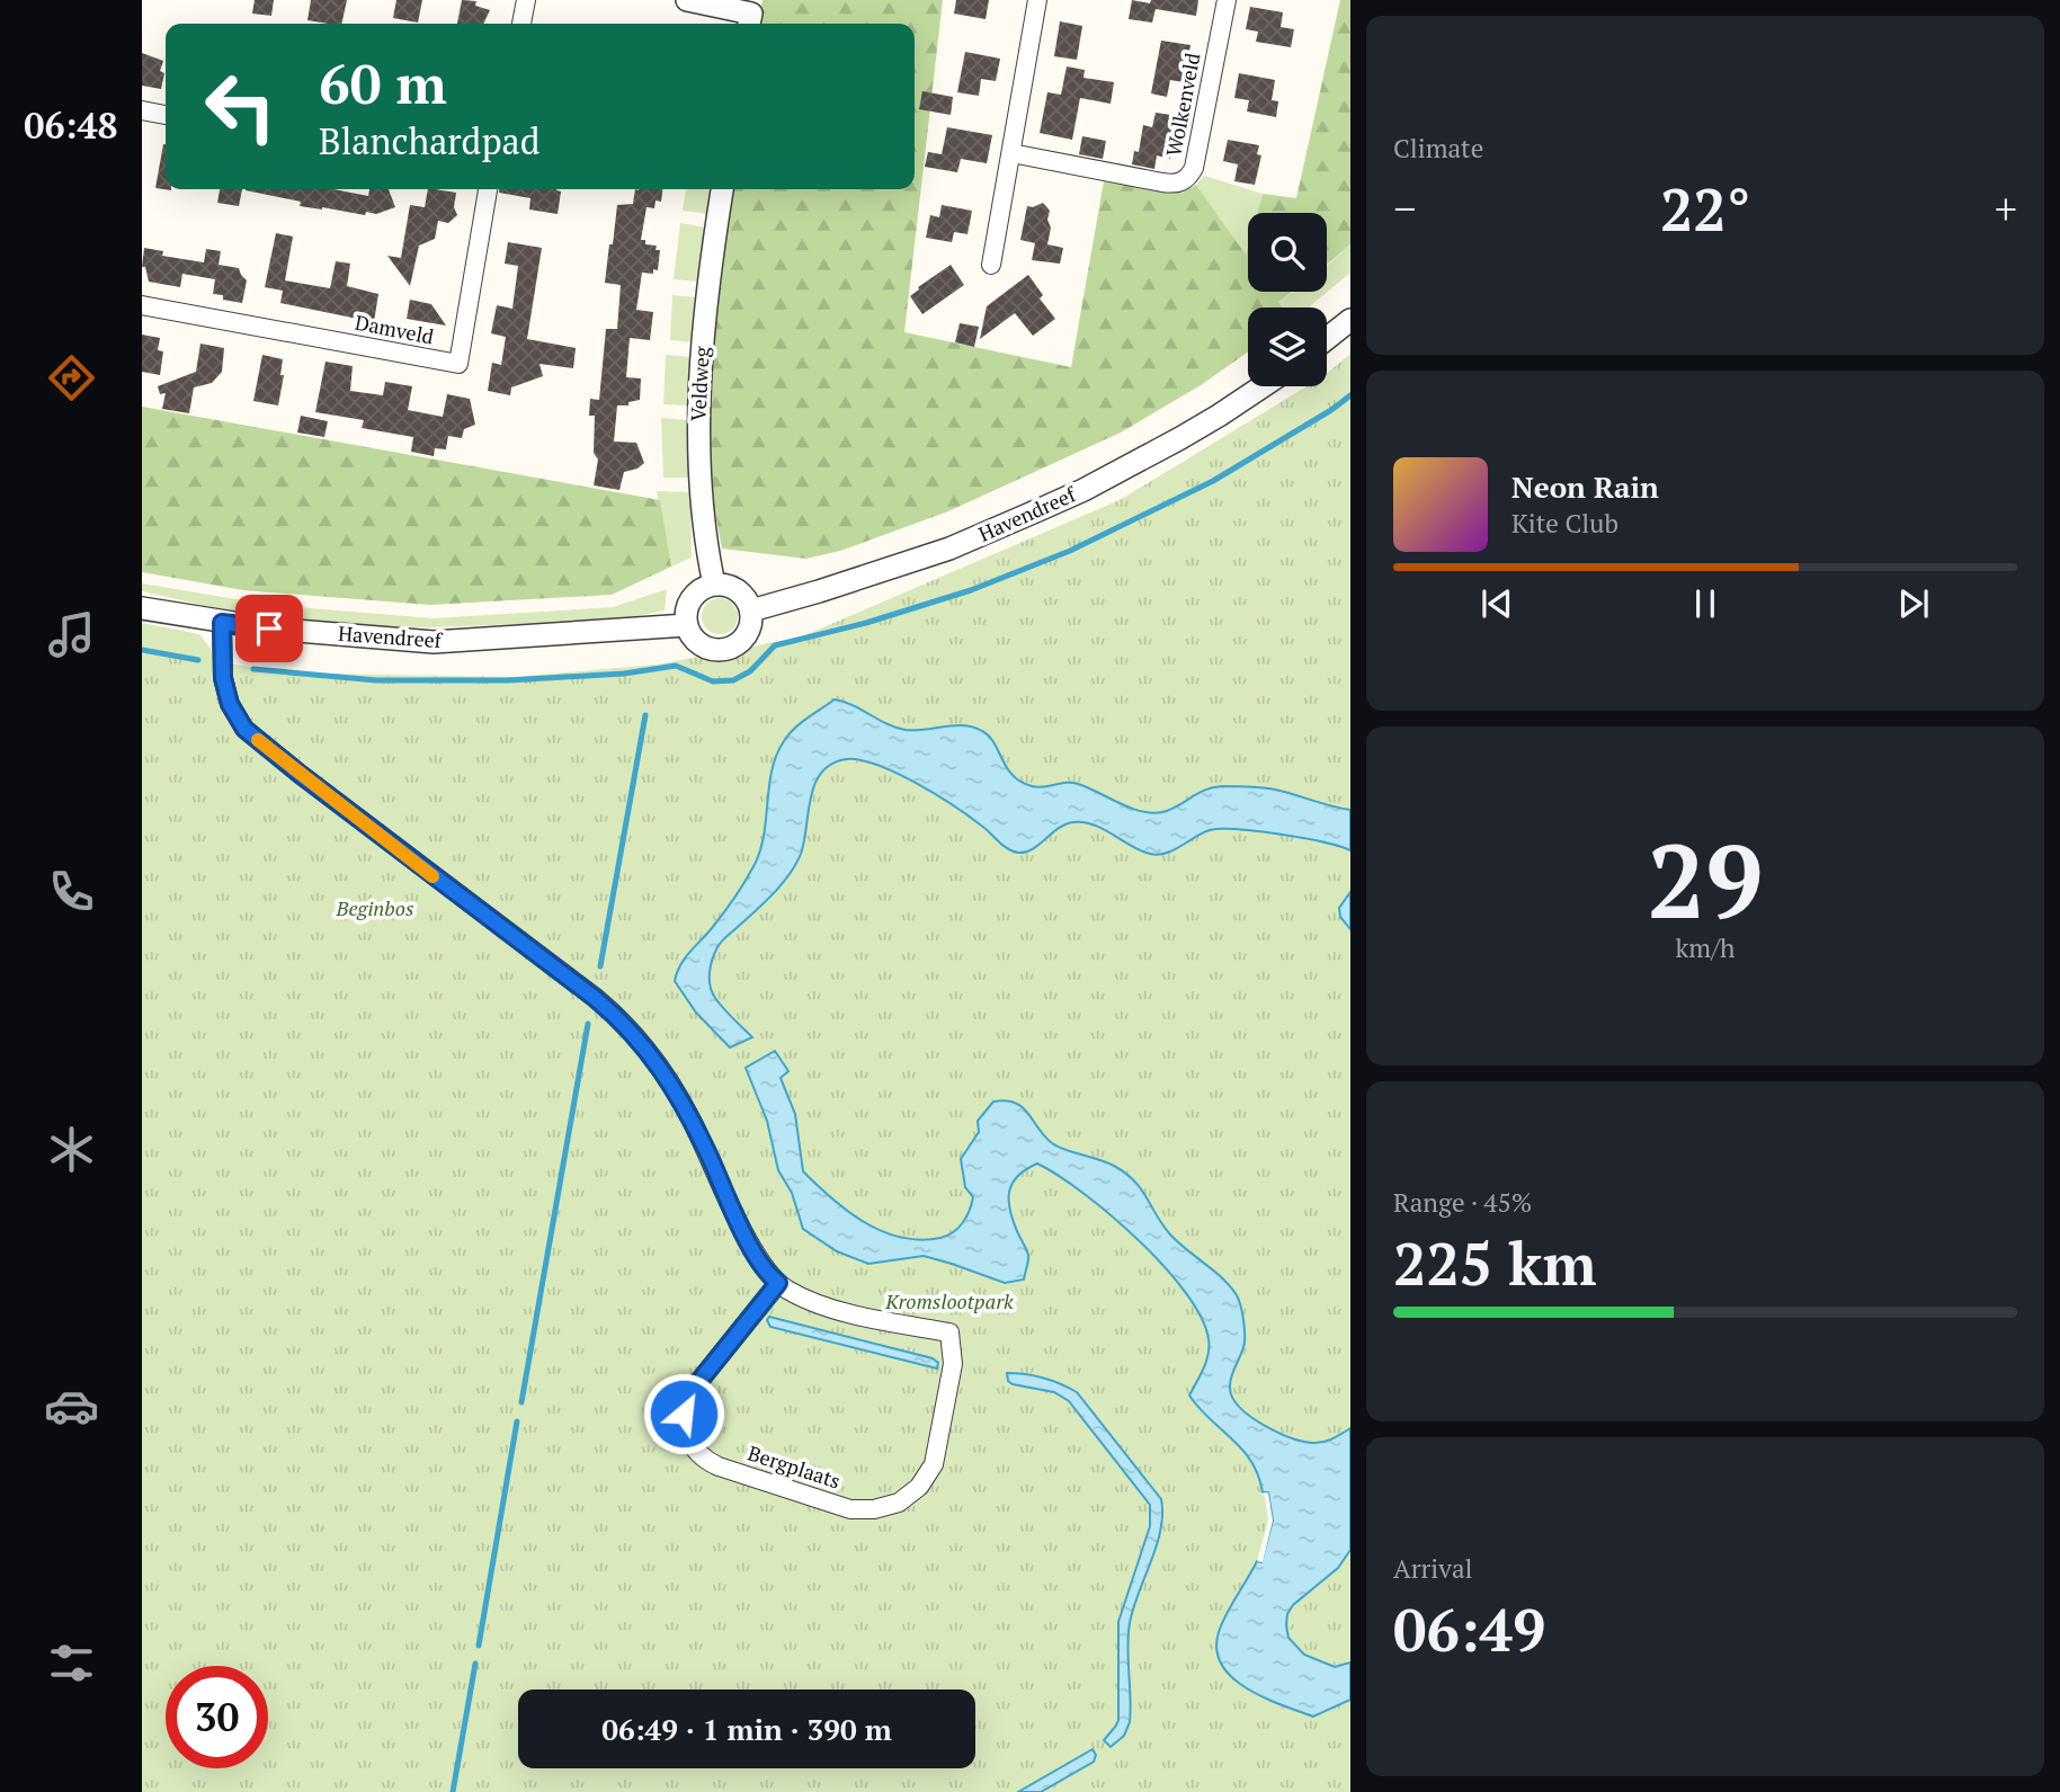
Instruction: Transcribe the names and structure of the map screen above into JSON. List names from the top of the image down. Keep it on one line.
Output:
{"streets":{"street":["Wolkenveld","Damveld","Veldweg","Havendreef","Bergplaats"]},"crossings":[["Veldweg","Havendreef"]],"parks":["Beginbos","Kromslootpark"],"page":{"tabs":"06:48","tile":["Climate",["29","km/h"],["Range · 45%","225 km"],["Arrival","06:49"]],"turn":["60 m","Blanchardpad"],"heat":["−","22°","+"],"song":["Neon Rain","Kite Club"],"limit":"30","trip":"06:49 · 1 min · 390 m"}}
